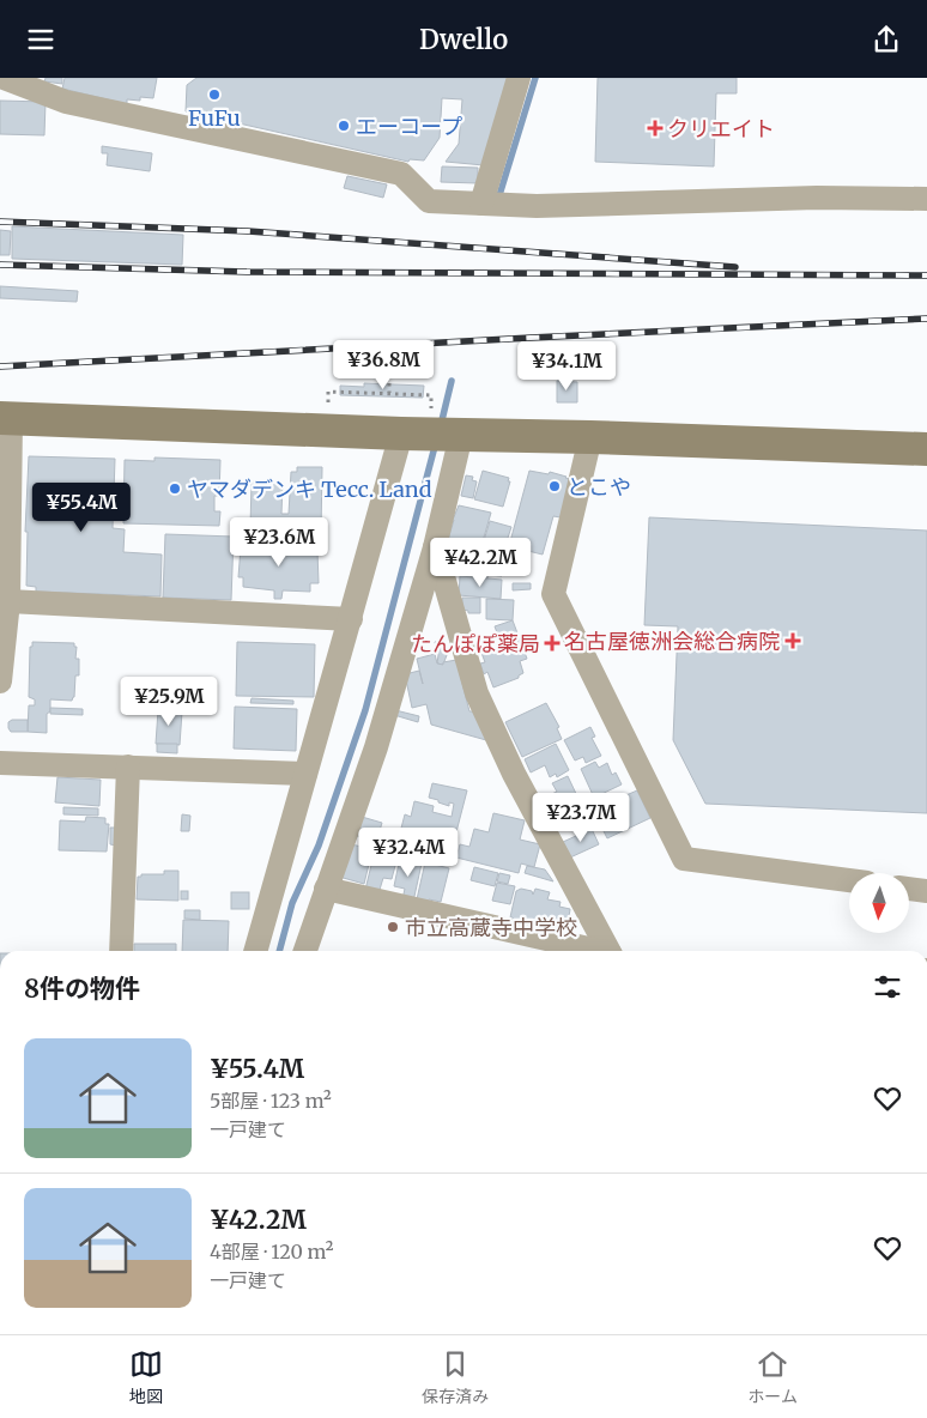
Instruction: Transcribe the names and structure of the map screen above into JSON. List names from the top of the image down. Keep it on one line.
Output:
{"places":{"other":["FuFu","エーコープ","とこや","ヤマダデンキ Tecc. Land","市立高蔵寺中学校"],"health":["クリエイト","名古屋徳洲会総合病院","たんぽぽ薬局"]},"north":"bottom","page":{"header":"Dwello","price":["¥36.8M","¥34.1M","¥55.4M","¥23.6M","¥42.2M","¥25.9M","¥23.7M","¥32.4M"],"heading":"8件の物件","list":[{"name":"¥55.4M","note":"5部屋 · 123 m² · 一戸建て"},{"name":"¥42.2M","note":"4部屋 · 120 m² · 一戸建て"}],"tabs":["地図","保存済み","ホーム"]}}
